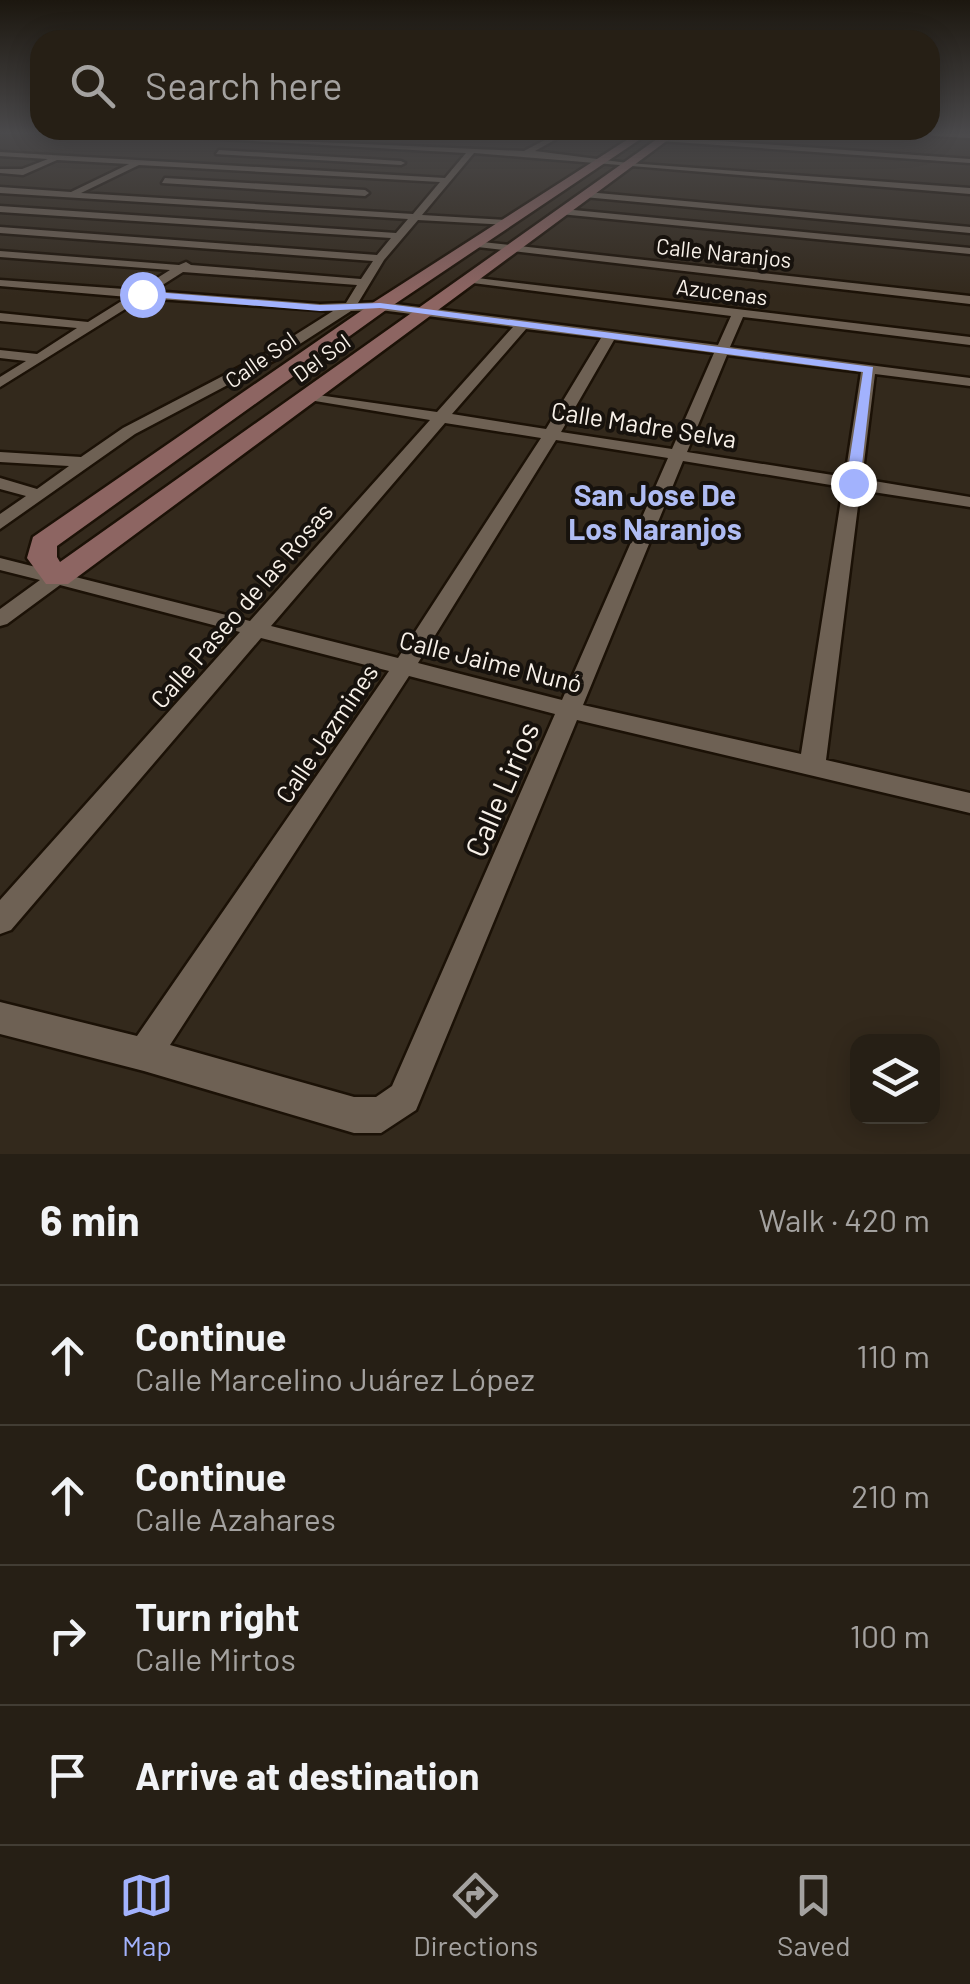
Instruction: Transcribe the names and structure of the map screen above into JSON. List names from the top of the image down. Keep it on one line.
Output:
{"streets":{"street":["Calle Naranjos","Azucenas","Del Sol","Calle Sol","Calle Madre Selva","Calle Paseo de las Rosas","Calle Jaime Nunó","Calle Jazmines","Calle Lirios"]},"crossings":[["Calle Naranjos","Del Sol"],["Calle Naranjos","Calle Sol"],["Azucenas","Del Sol"],["Azucenas","Calle Lirios"],["Del Sol","Calle Sol"],["Del Sol","Calle Madre Selva"],["Del Sol","Calle Jaime Nunó"],["Calle Sol","Calle Jaime Nunó"],["Calle Madre Selva","Calle Paseo de las Rosas"],["Calle Madre Selva","Calle Jazmines"],["Calle Madre Selva","Calle Lirios"],["Calle Paseo de las Rosas","Calle Jaime Nunó"],["Calle Jaime Nunó","Calle Jazmines"],["Calle Jaime Nunó","Calle Lirios"],["Calle Jazmines","Calle Lirios"]],"districts":["San Jose De Los Naranjos"],"page":{"search":"Search here","heading":["6 min","Walk · 420 m"],"list":[["Continue","Calle Marcelino Juárez López","110 m"],["Continue","Calle Azahares","210 m"],["Turn right","Calle Mirtos","100 m"],"Arrive at destination"],"nav":["Map","Directions","Saved"]}}
